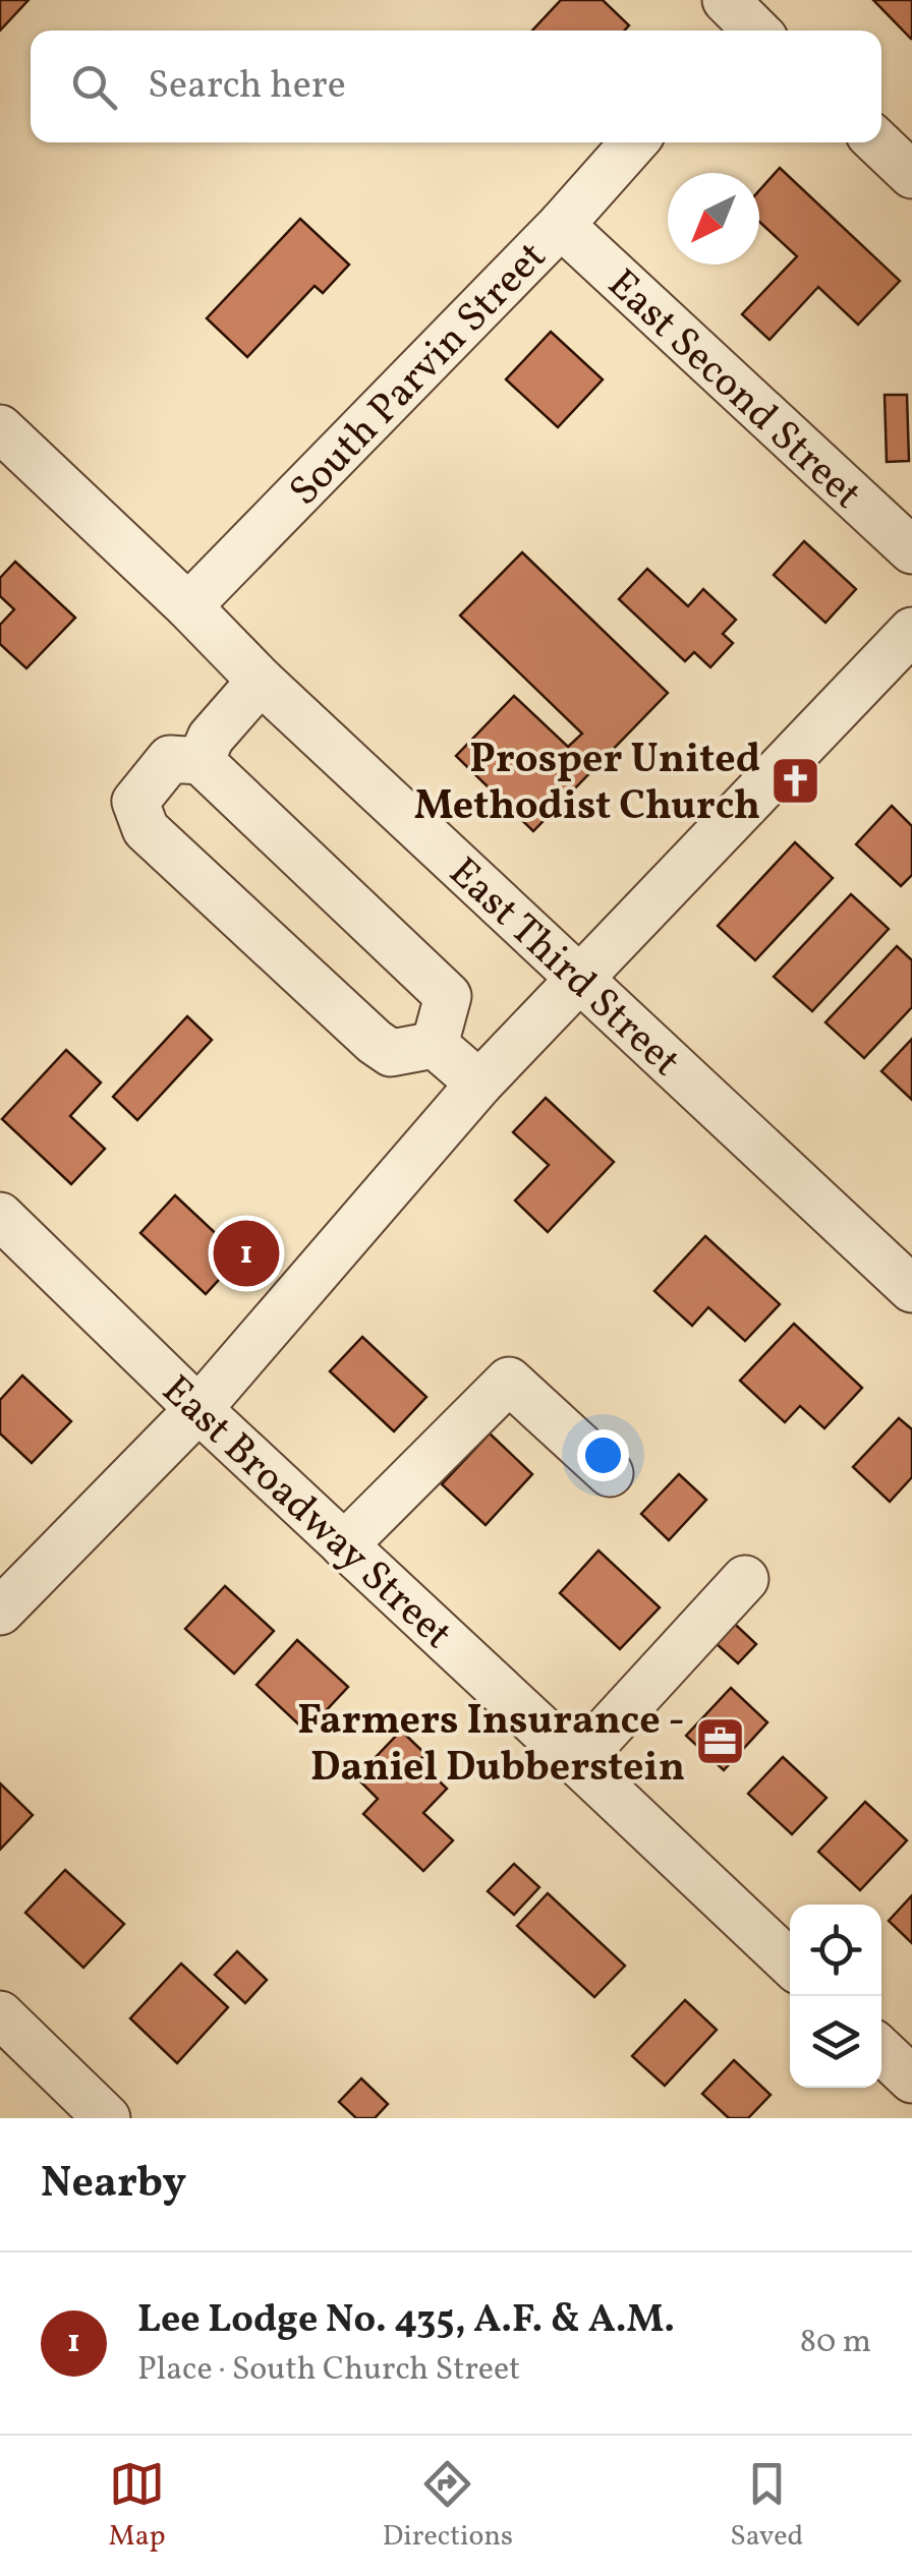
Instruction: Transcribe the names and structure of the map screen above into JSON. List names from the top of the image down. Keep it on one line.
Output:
{"streets":{"street":["South Parvin Street","East Second Street","East Third Street","East Broadway Street"]},"crossings":[["South Parvin Street","East Second Street"],["South Parvin Street","East Third Street"]],"places":{"church":["Prosper United Methodist Church"],"office":["Farmers Insurance - Daniel Dubberstein"]},"north":"bottom left","page":{"search":"Search here","pins":"1","heading":"Nearby","list":[{"mark":"1","name":"Lee Lodge No. 435, A.F. & A.M.","note":"Place · South Church Street","value":"80 m"}],"nav":["Map","Directions","Saved"]}}
